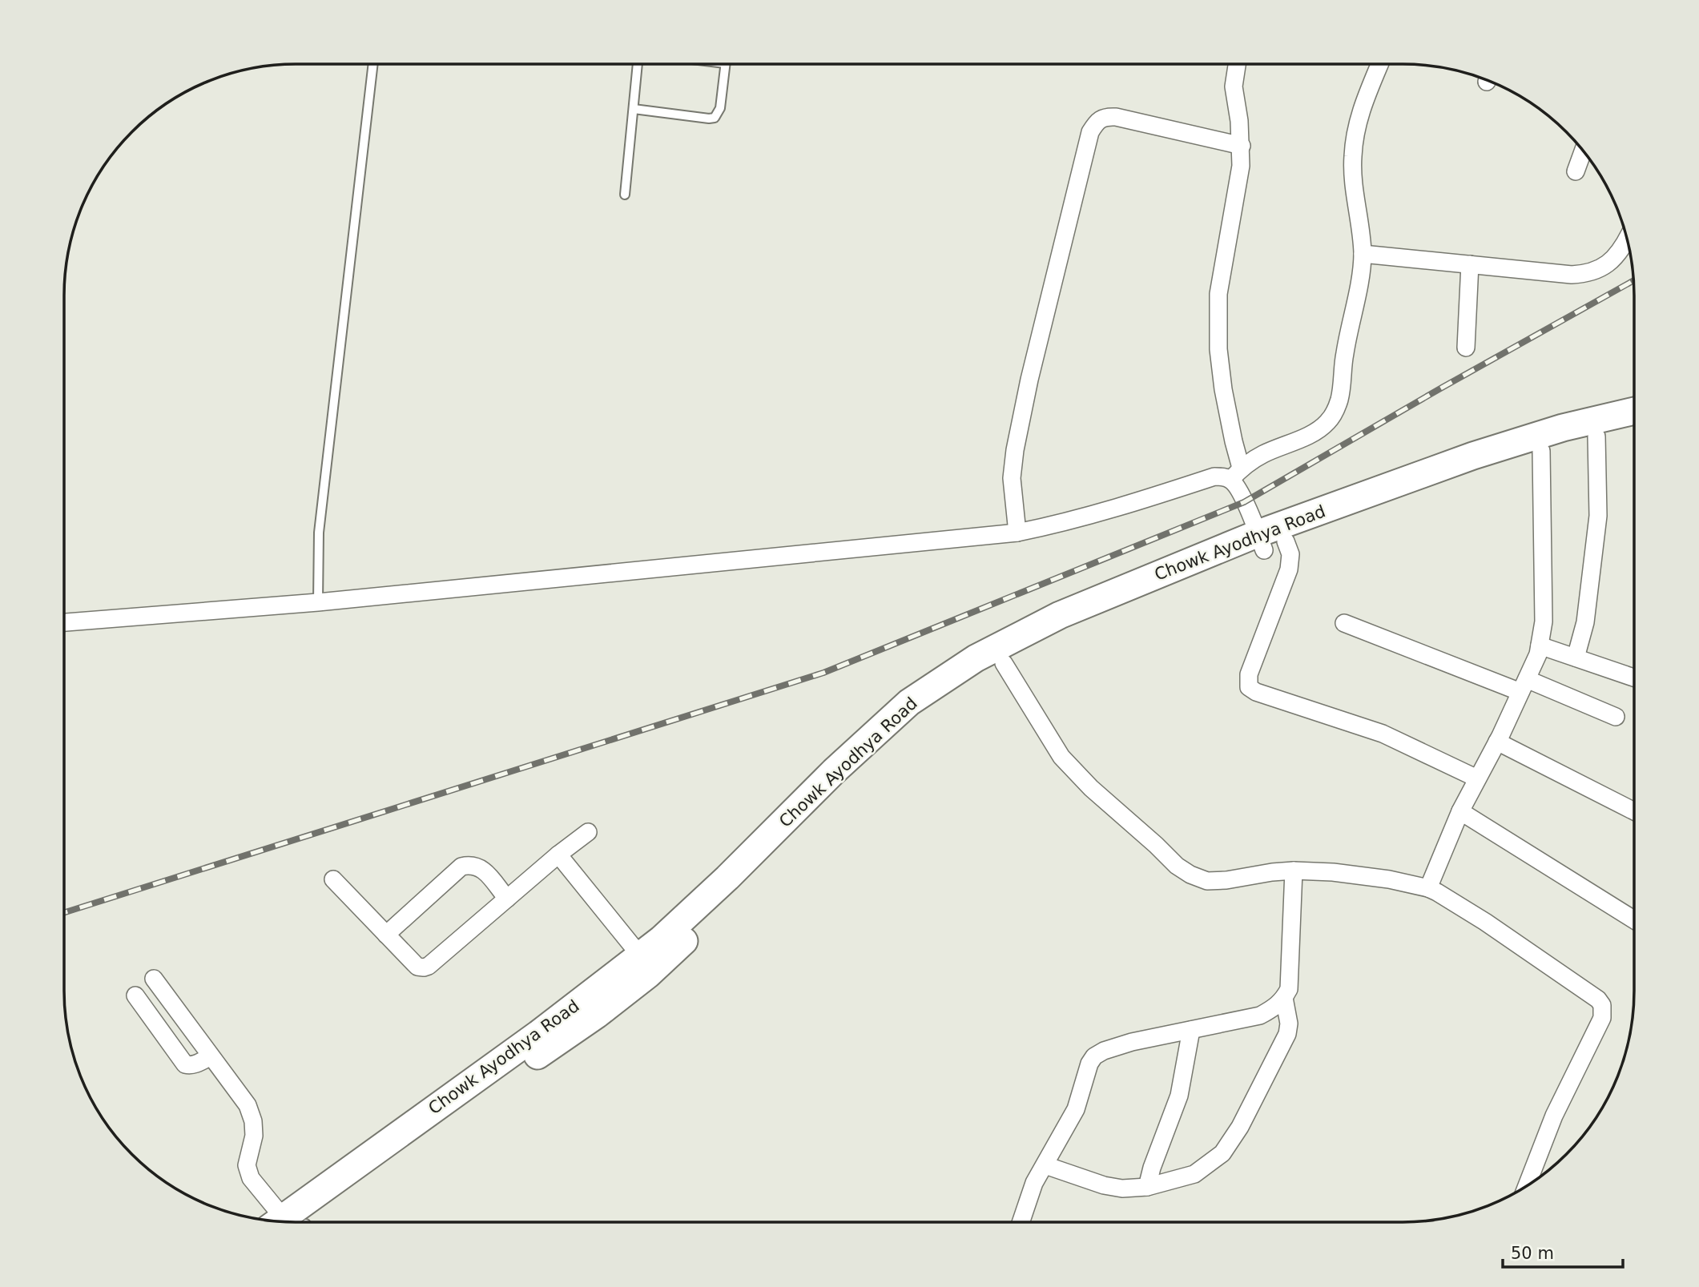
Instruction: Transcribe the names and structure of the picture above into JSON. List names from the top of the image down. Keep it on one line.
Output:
{"streets":{"main road":["Chowk Ayodhya Road"]},"scale_bar":"50 m"}
